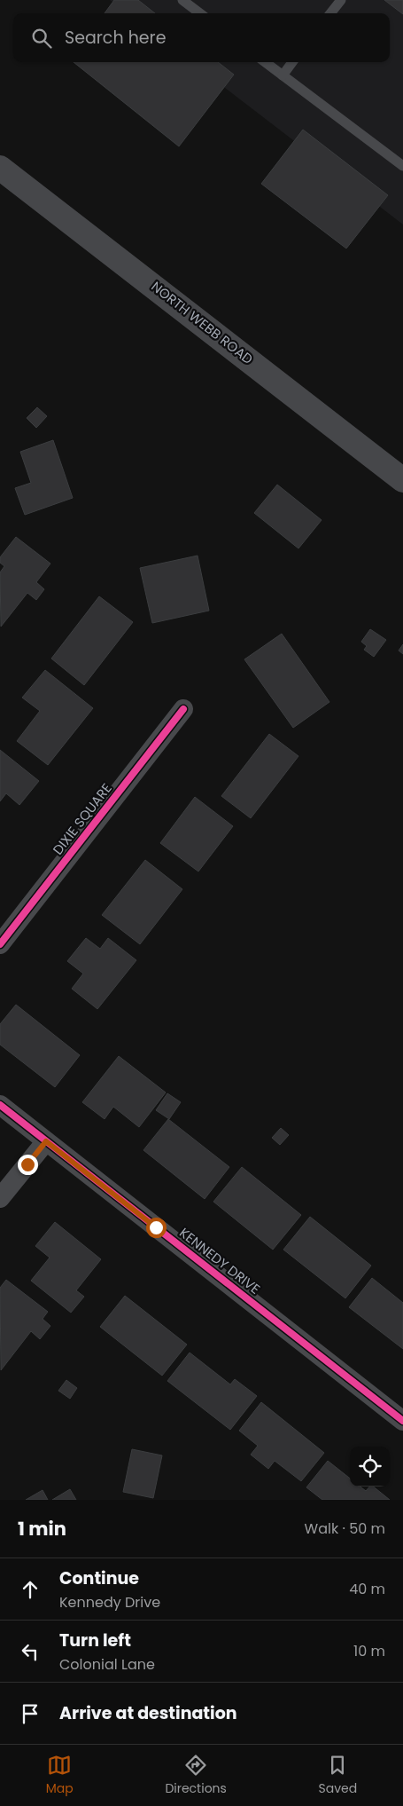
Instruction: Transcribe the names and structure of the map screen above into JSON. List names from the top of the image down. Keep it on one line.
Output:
{"streets":{"main road":["NORTH WEBB ROAD"],"street":["DIXIE SQUARE","KENNEDY DRIVE"]},"page":{"search":"Search here","heading":["1 min","Walk · 50 m"],"list":[["Continue","Kennedy Drive","40 m"],["Turn left","Colonial Lane","10 m"],"Arrive at destination"],"nav":["Map","Directions","Saved"]}}
